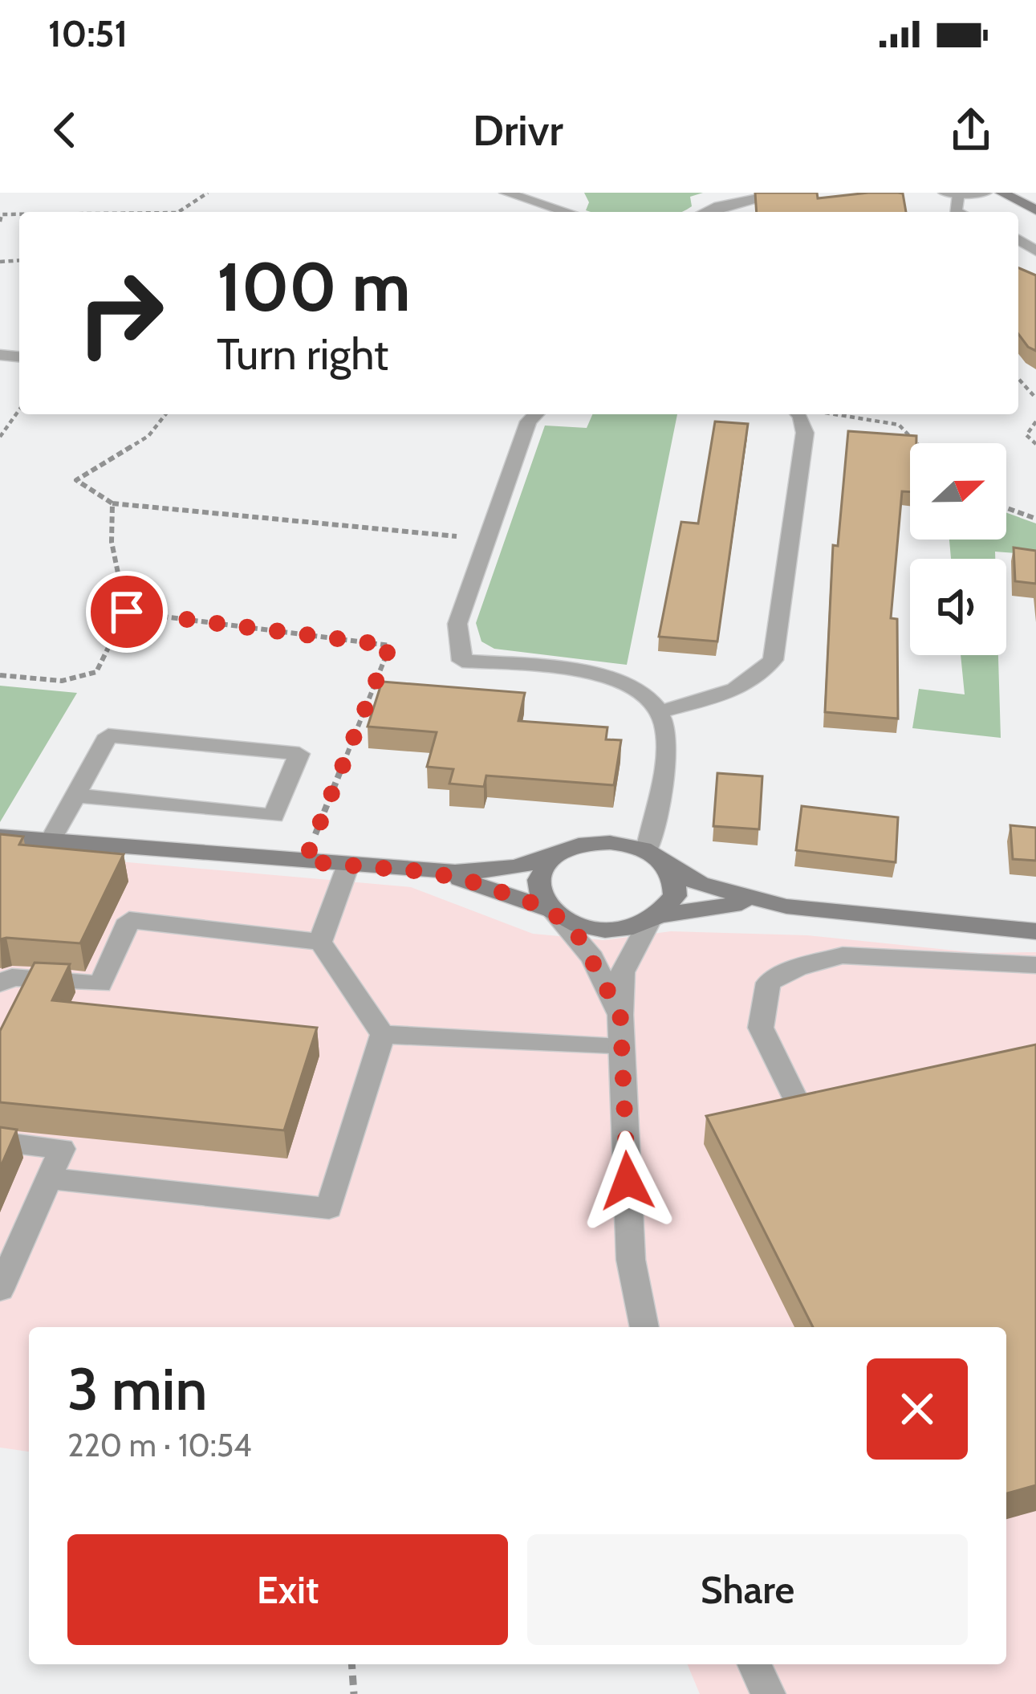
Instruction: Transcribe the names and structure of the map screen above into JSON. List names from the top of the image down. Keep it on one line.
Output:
{"north":"right","page":{"status":"10:51","header":"Drivr","turn":["100 m","Turn right"],"heading":["3 min","220 m · 10:54"],"buttons":["Exit","Share"]}}
